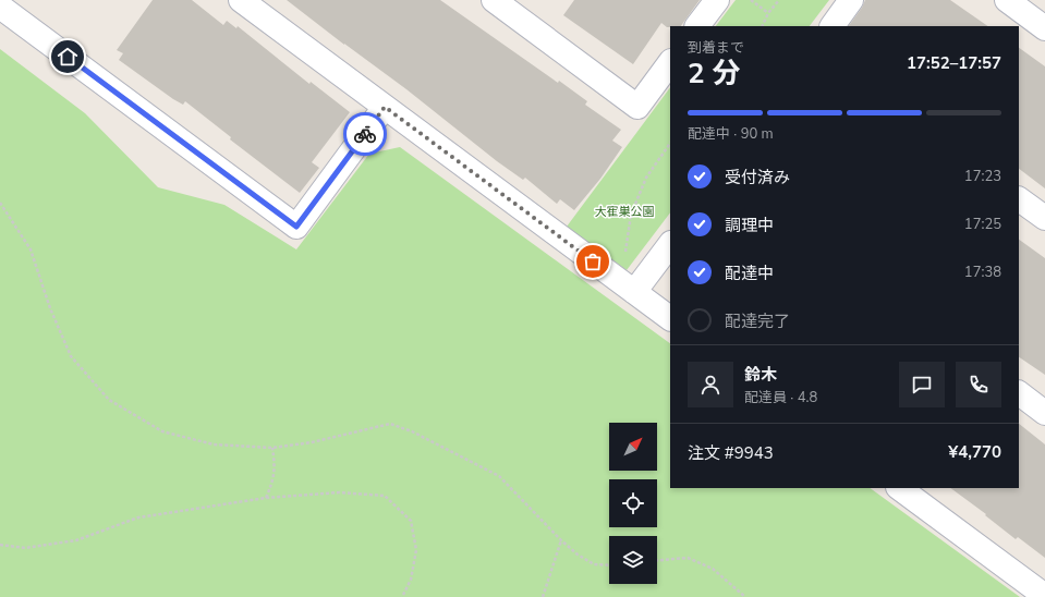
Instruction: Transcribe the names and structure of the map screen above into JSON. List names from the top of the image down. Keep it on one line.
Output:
{"parks":["大寉巣公園"],"north":"top right","page":{"heading":["2 分","到着まで","17:52–17:57"],"panel":["鈴木","配達員 · 4.8","注文 #9943","¥4,770"],"bar":"配達中 · 90 m","list":[["受付済み","17:23"],["調理中","17:25"],["配達中","17:38"],"配達完了"]}}
